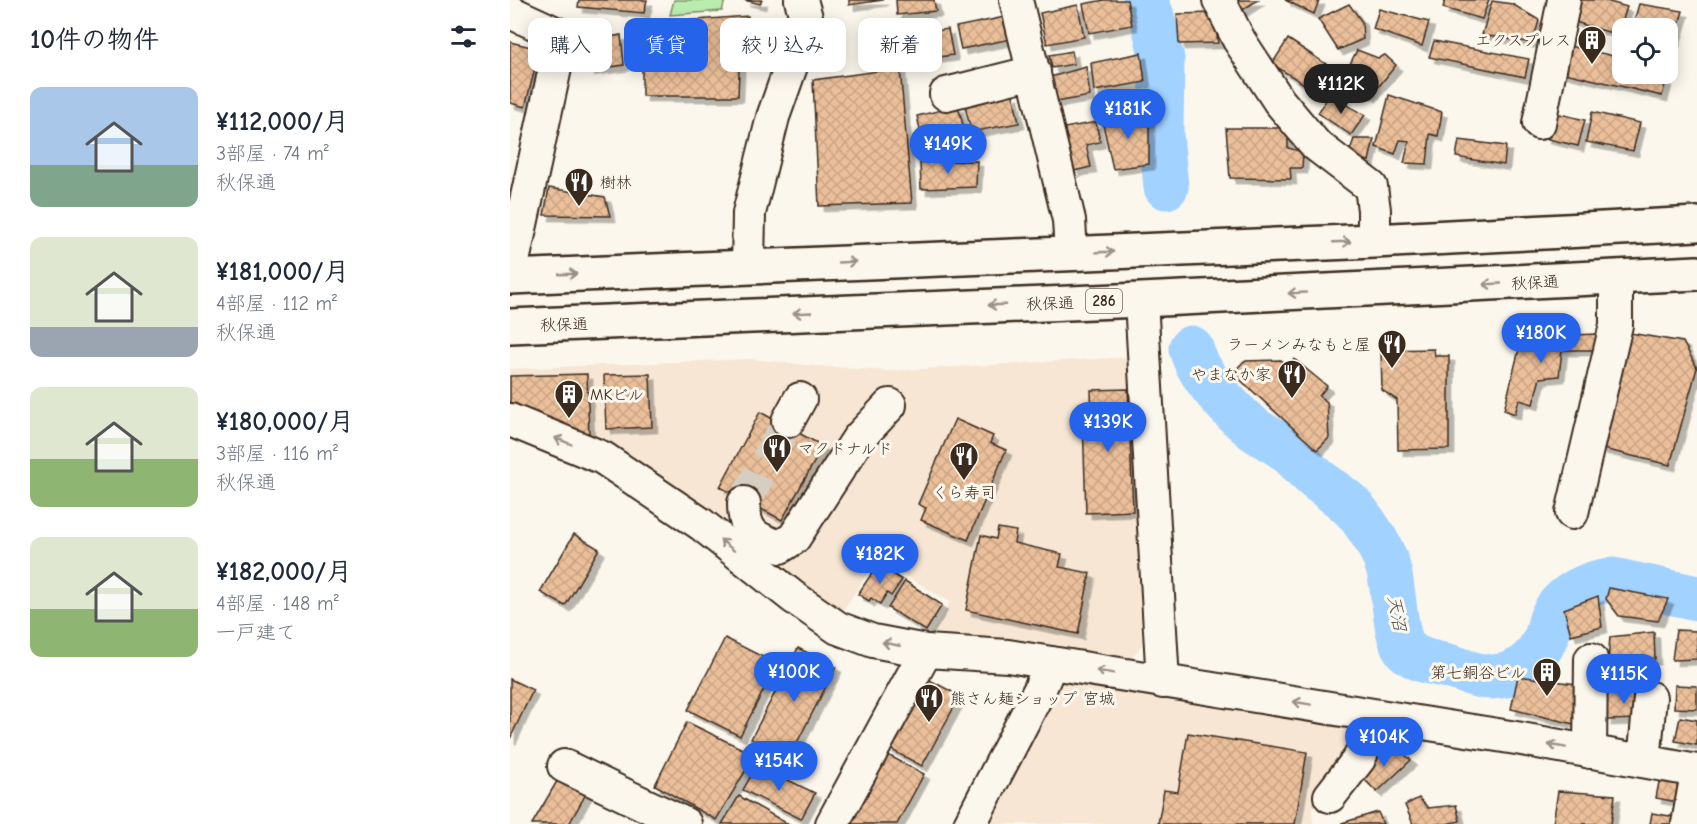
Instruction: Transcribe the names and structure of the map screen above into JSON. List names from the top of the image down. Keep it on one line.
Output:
{"streets":{"highway":["秋保通","286"]},"water":["天沼"],"places":{"building":["エクスプレス","MKビル","第七銅谷ビル"],"restaurant":["樹林","ラーメンみなもと屋","やまなか家","マクドナルド","くら寿司","熊さん麺ショップ 宮城"]},"page":{"heading":"10件の物件","chip":["購入","賃貸","絞り込み","新着"],"price":["¥112K","¥181K","¥149K","¥180K","¥139K","¥182K","¥100K","¥115K","¥104K","¥154K"],"list":[{"name":"¥112,000/月","note":"3部屋 · 74 m² · 秋保通"},{"name":"¥181,000/月","note":"4部屋 · 112 m² · 秋保通"},{"name":"¥180,000/月","note":"3部屋 · 116 m² · 秋保通"},{"name":"¥182,000/月","note":"4部屋 · 148 m² · 一戸建て"}]}}
